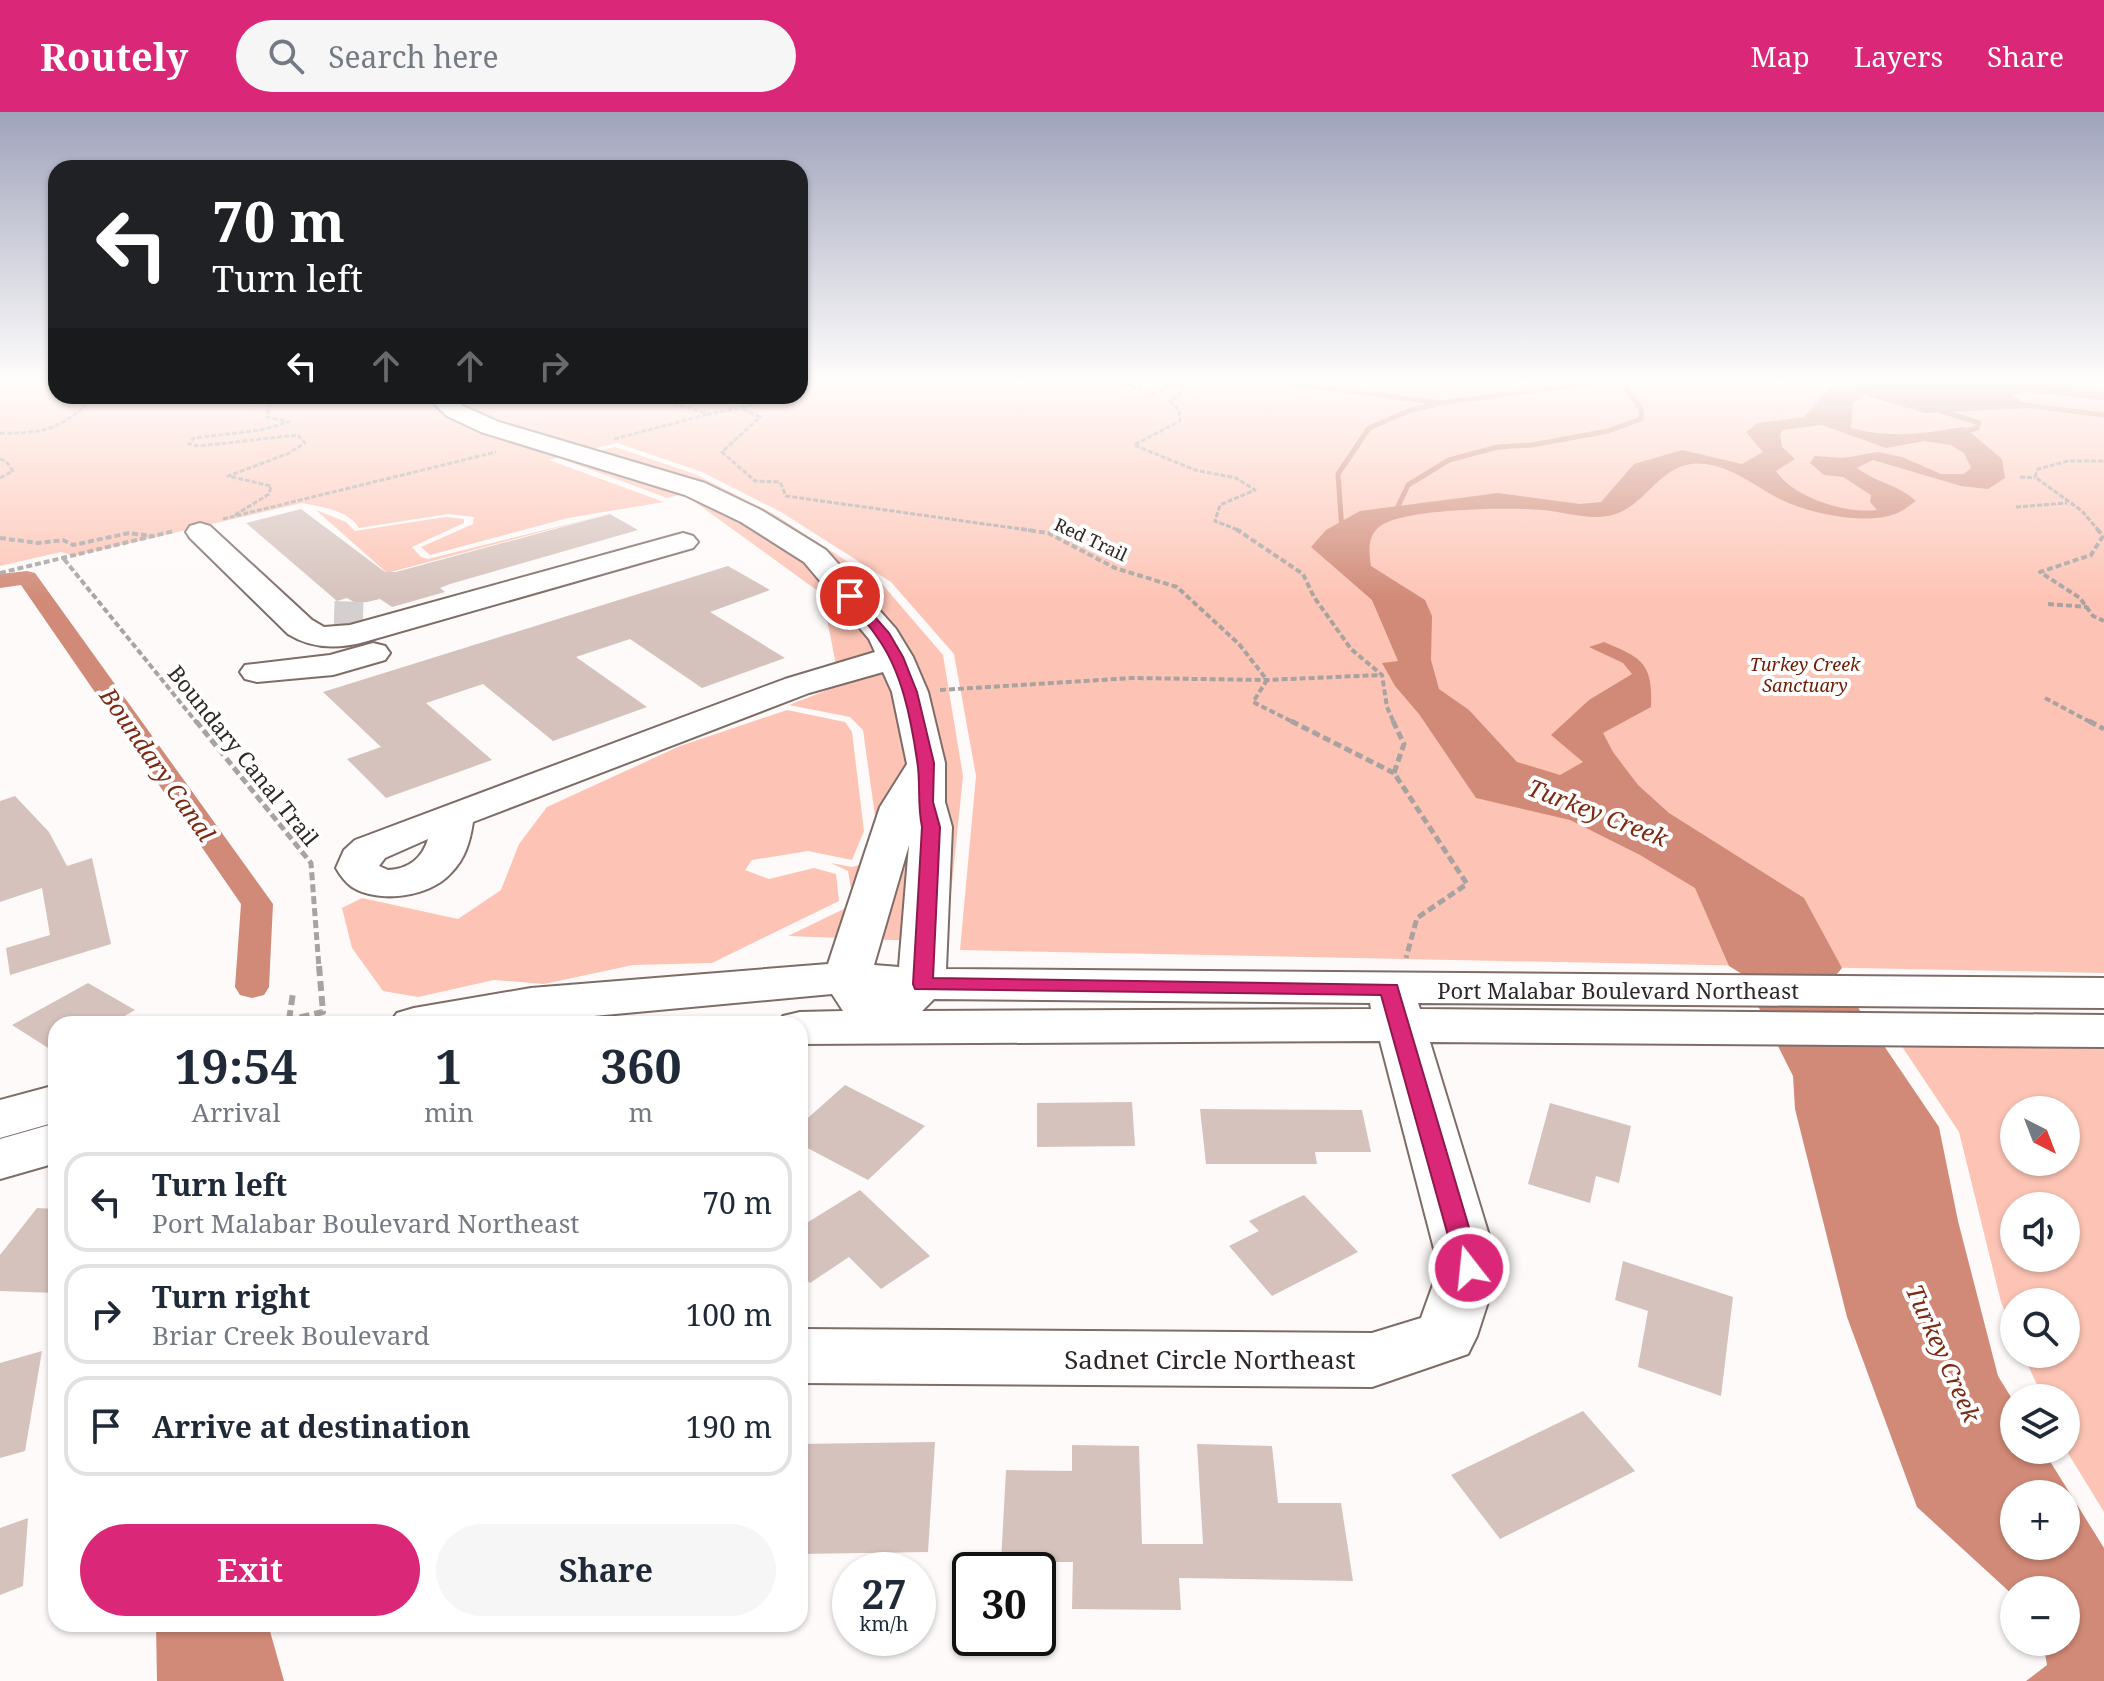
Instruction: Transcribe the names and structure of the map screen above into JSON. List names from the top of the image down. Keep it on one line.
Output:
{"streets":{"street":["Port Malabar Boulevard Northeast","Sadnet Circle Northeast"],"path":["Red Trail","Boundary Canal Trail"]},"crossings":[["Port Malabar Boulevard Northeast","Sadnet Circle Northeast"]],"water":["Boundary Canal","Turkey Creek"],"parks":["Turkey Creek Sanctuary"],"north":"bottom right","page":{"header":"Routely","search":"Search here","nav":["Map","Layers","Share"],"turn":["70 m","Turn left"],"eta":["19:54","Arrival","1","min","360","m"],"map_buttons":["+","−"],"list":[{"name":"Turn left","note":"Port Malabar Boulevard Northeast","value":"70 m"},{"name":"Turn right","note":"Briar Creek Boulevard","value":"100 m"},{"name":"Arrive at destination","value":"190 m"}],"buttons":["Exit","Share"],"speed":"27 km/h","limit":"30"}}
